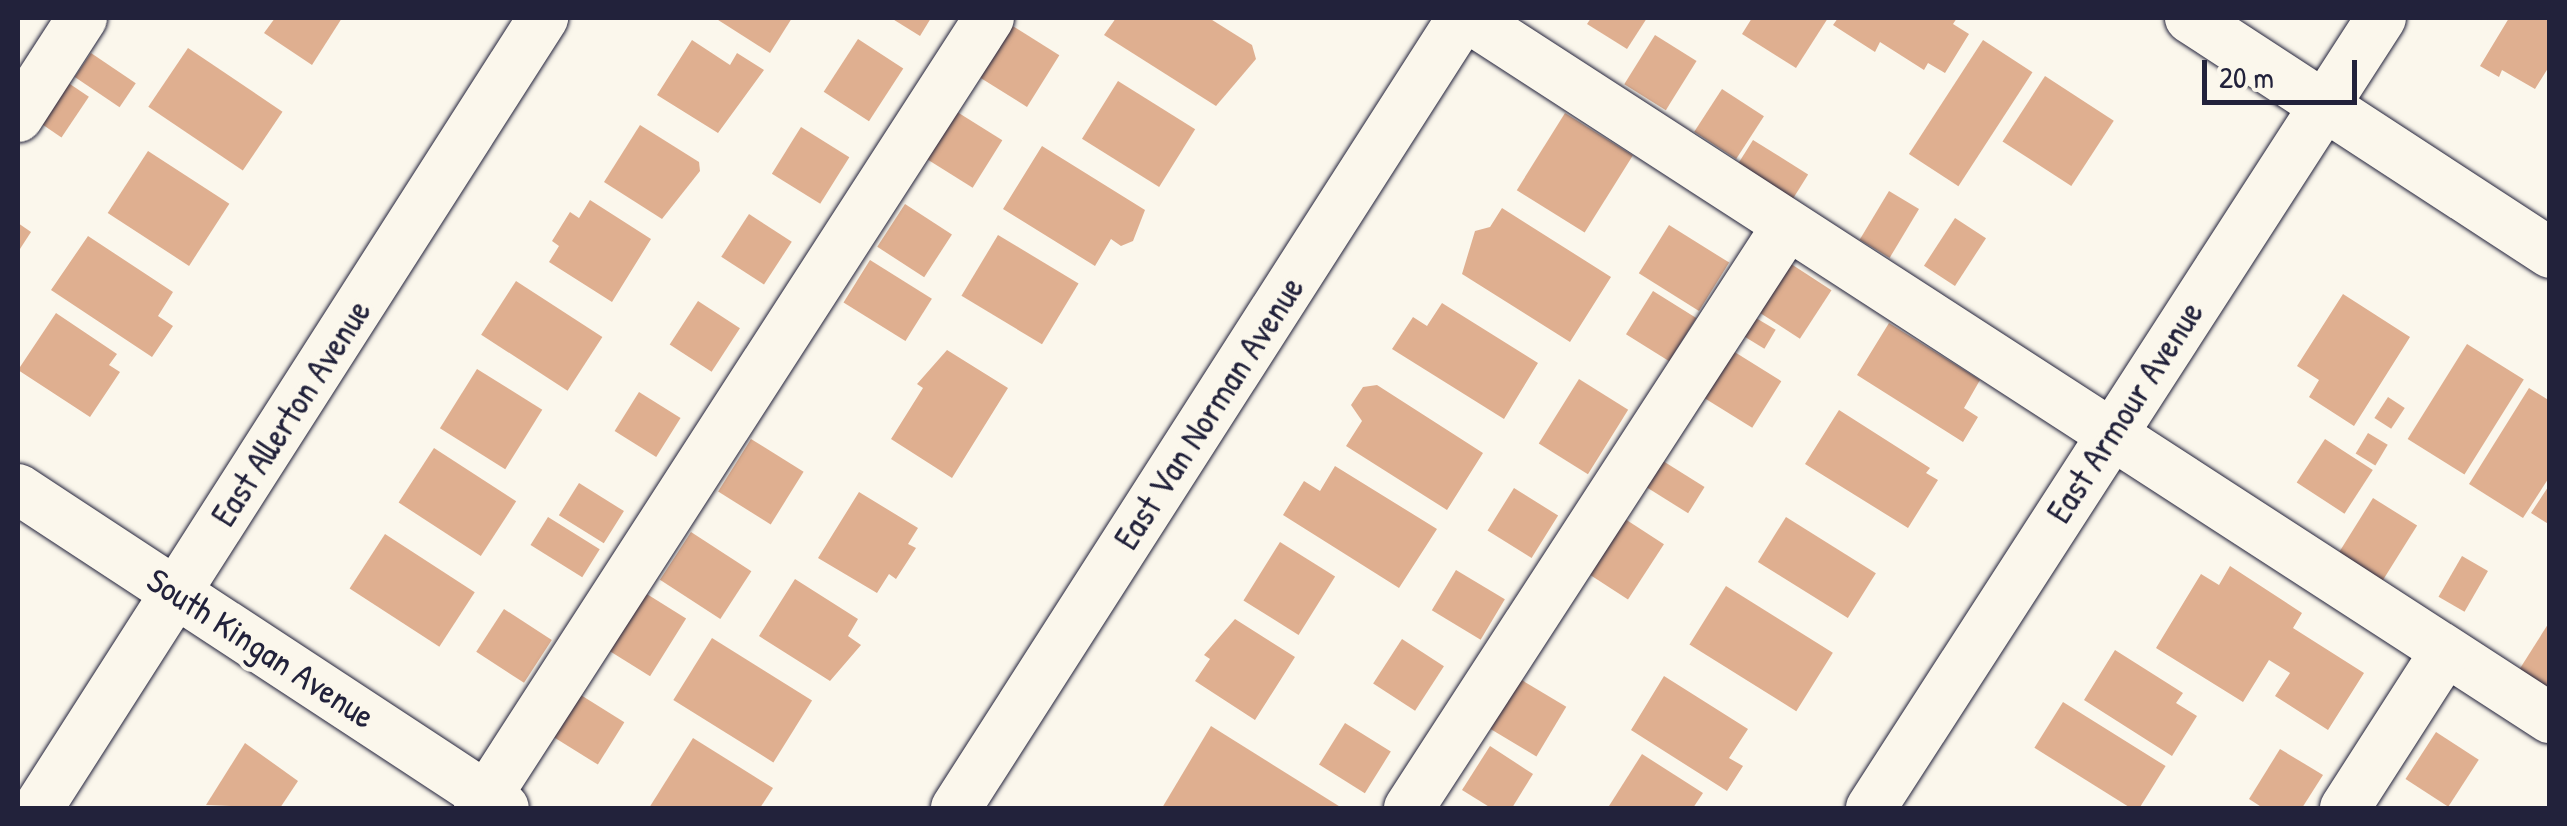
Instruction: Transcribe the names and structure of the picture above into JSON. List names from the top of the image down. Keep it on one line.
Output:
{"streets":{"street":["East Armour Avenue","East Allerton Avenue","East Van Norman Avenue","South Kingan Avenue"]},"crossings":[["East Allerton Avenue","South Kingan Avenue"]],"scale_bar":"20 m"}
